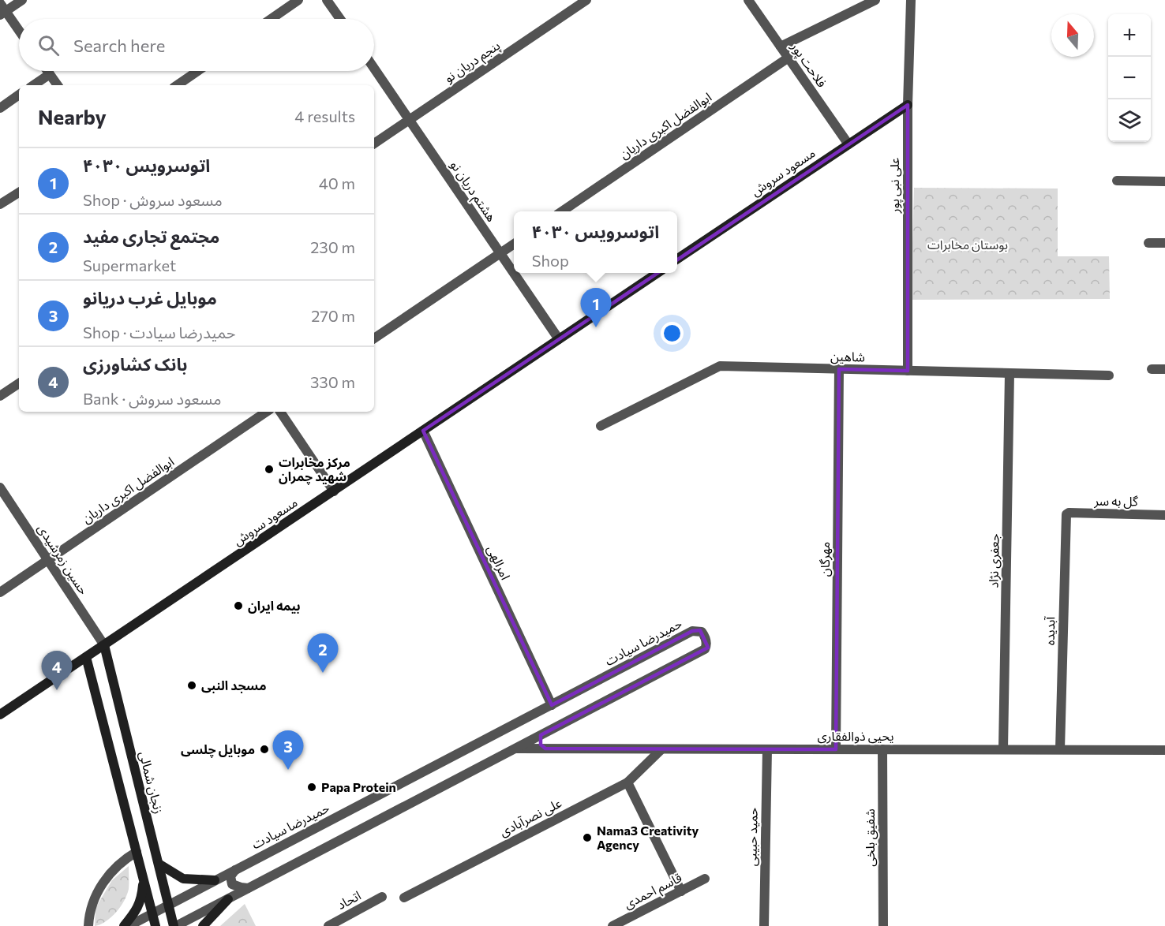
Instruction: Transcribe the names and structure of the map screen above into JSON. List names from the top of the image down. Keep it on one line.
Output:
{"streets":{"main road":["مسعود سروش","زنجان شمالی"],"street":["پنجم دریان‌ نو","فلاحت پور","ابوالفضل اکبری داریان","علی نبی پور","هشتم دریان‌ نو","شاهین","گل به سر","حسین زمرشيدی","مهرگان","جعفری نژاد","امرالهی","آبدیده","حمیدرضا سیادت","یحیی ذوالفقاری","علی نصرآبادی","حمید حبیبی","شفیق بلخی","قاسم احمدی","اتحاد"]},"crossings":[["پنجم دریان‌ نو","هشتم دریان‌ نو"],["فلاحت پور","ابوالفضل اکبری داریان"],["فلاحت پور","مسعود سروش"],["ابوالفضل اکبری داریان","حسین زمرشيدی"],["مسعود سروش","علی نبی پور"],["مسعود سروش","هشتم دریان‌ نو"],["مسعود سروش","حسین زمرشيدی"],["مسعود سروش","امرالهی"],["مسعود سروش","زنجان شمالی"],["علی نبی پور","شاهین"],["شاهین","مهرگان"],["شاهین","جعفری نژاد"],["گل به سر","آبدیده"],["حسین زمرشيدی","زنجان شمالی"],["مهرگان","یحیی ذوالفقاری"],["جعفری نژاد","یحیی ذوالفقاری"],["امرالهی","حمیدرضا سیادت"],["آبدیده","یحیی ذوالفقاری"],["حمیدرضا سیادت","یحیی ذوالفقاری"],["حمیدرضا سیادت","زنجان شمالی"],["یحیی ذوالفقاری","علی نصرآبادی"],["یحیی ذوالفقاری","حمید حبیبی"],["یحیی ذوالفقاری","شفیق بلخی"]],"parks":["بوستان مخابرات"],"places":["مرکز مخابرات شهید چمران","بیمه ایران","مسجد النبی","موبایل چلسی","Papa Protein","Nama3 Creativity Agency"],"north":"top","page":{"map_buttons":["+","−"],"search":"Search here","heading":["Nearby","4 results"],"list":[{"mark":"1","name":"اتوسرویس ۴۰۳۰","note":"Shop · مسعود سروش","value":"40 m"},{"mark":"2","name":"مجتمع تجاری مفید","note":"Supermarket","value":"230 m"},{"mark":"3","name":"موبایل غرب دریانو","note":"Shop · حمیدرضا سیادت","value":"270 m"},{"mark":"4","name":"بانک کشاورزی","note":"Bank · مسعود سروش","value":"330 m"}],"popup":["اتوسرویس ۴۰۳۰","Shop"],"pins":["1","2","4","3"]}}
